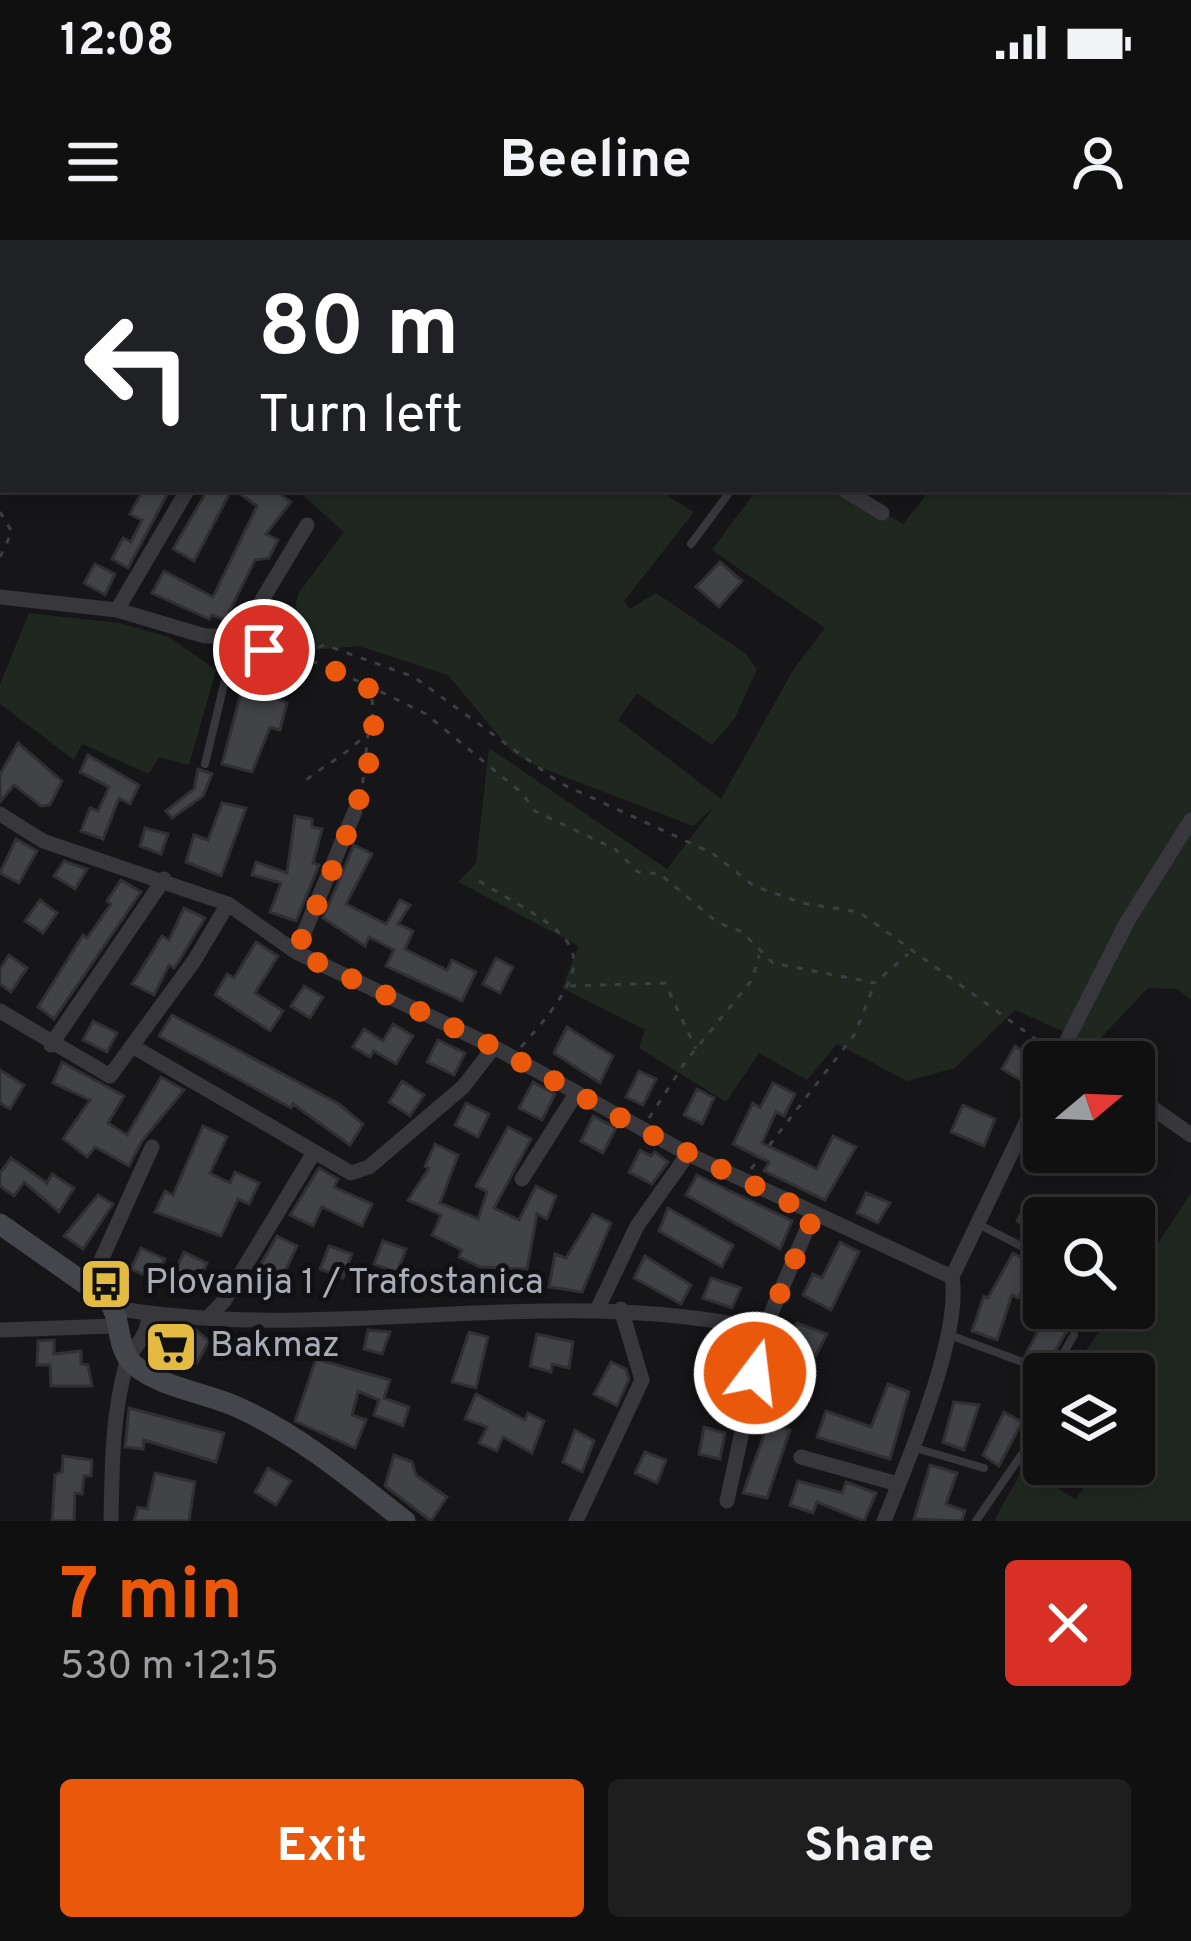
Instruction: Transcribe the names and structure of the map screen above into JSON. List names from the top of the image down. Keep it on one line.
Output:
{"places":{"bus stop":["Plovanija 1 / Trafostanica"],"supermarket":["Bakmaz"]},"north":"right","page":{"status":"12:08","header":"Beeline","turn":["80 m","Turn left"],"heading":["7 min","530 m · 12:15"],"buttons":["Exit","Share"]}}
